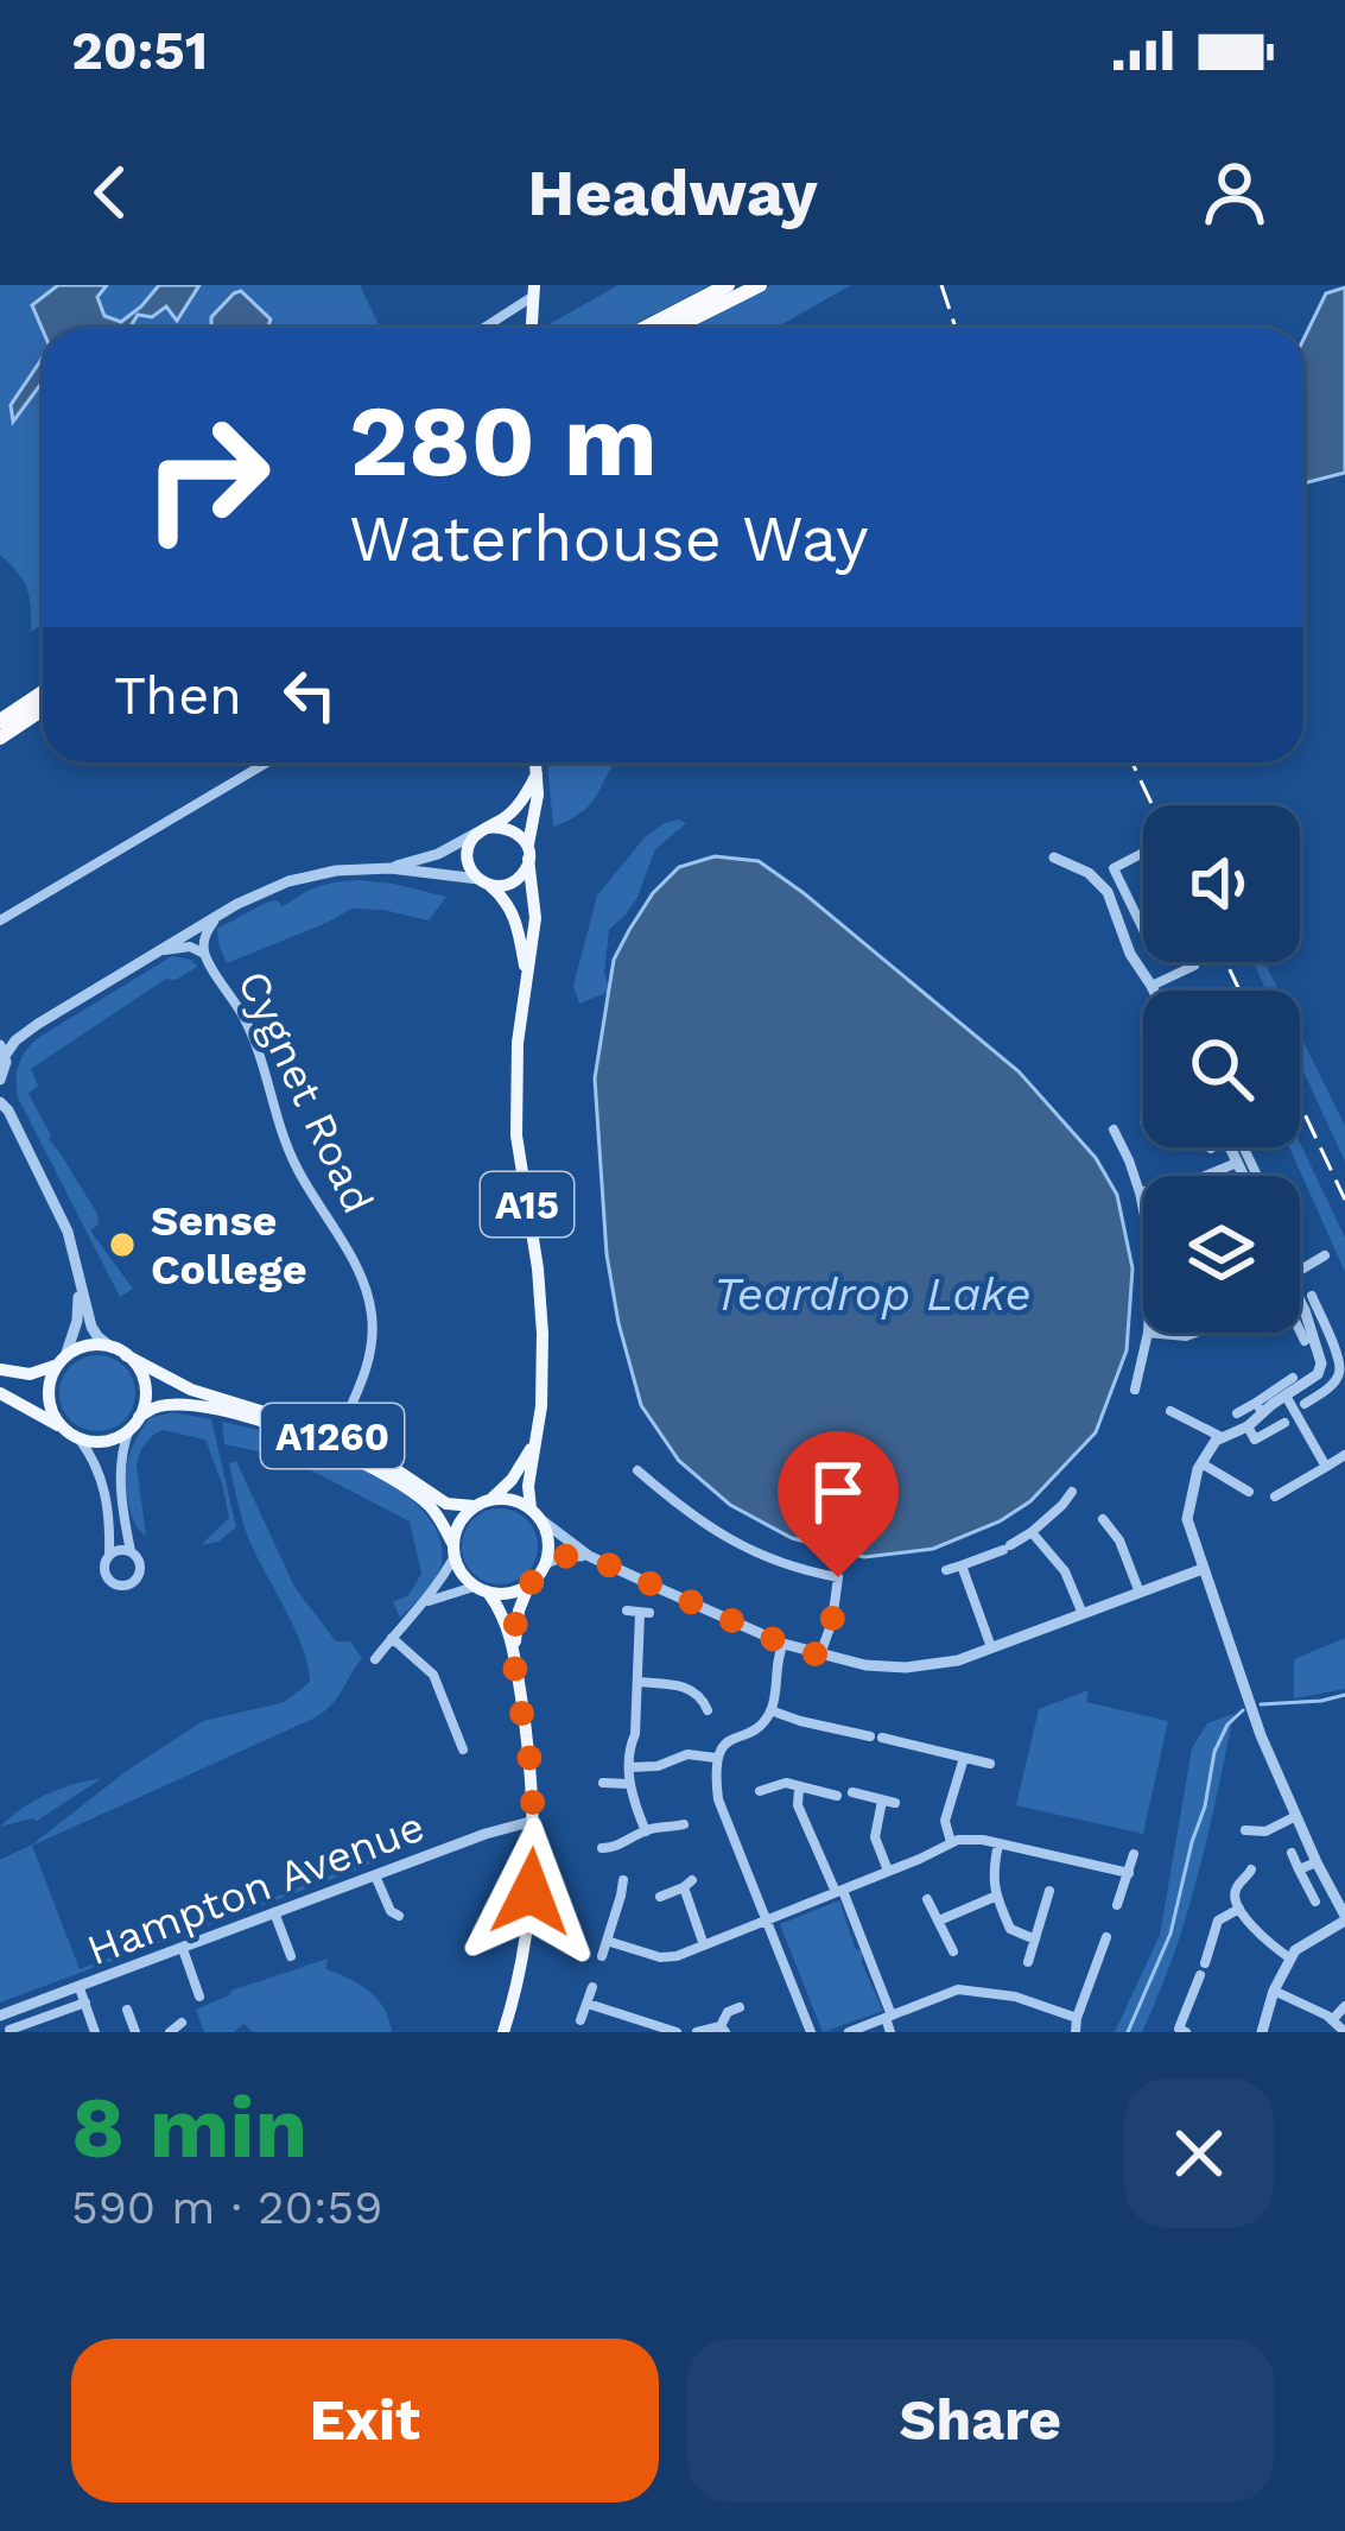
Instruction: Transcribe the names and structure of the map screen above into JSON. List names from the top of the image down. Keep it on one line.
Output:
{"streets":{"main road":["A15","A1260"],"street":["Cygnet Road","Hampton Avenue"]},"crossings":[["A15","A1260"]],"water":["Teardrop Lake"],"places":["Sense College"],"page":{"status":"20:51","header":"Headway","turn":["280 m","Waterhouse Way"],"then":"Then","heading":["8 min","590 m · 20:59"],"buttons":["Exit","Share"]}}
